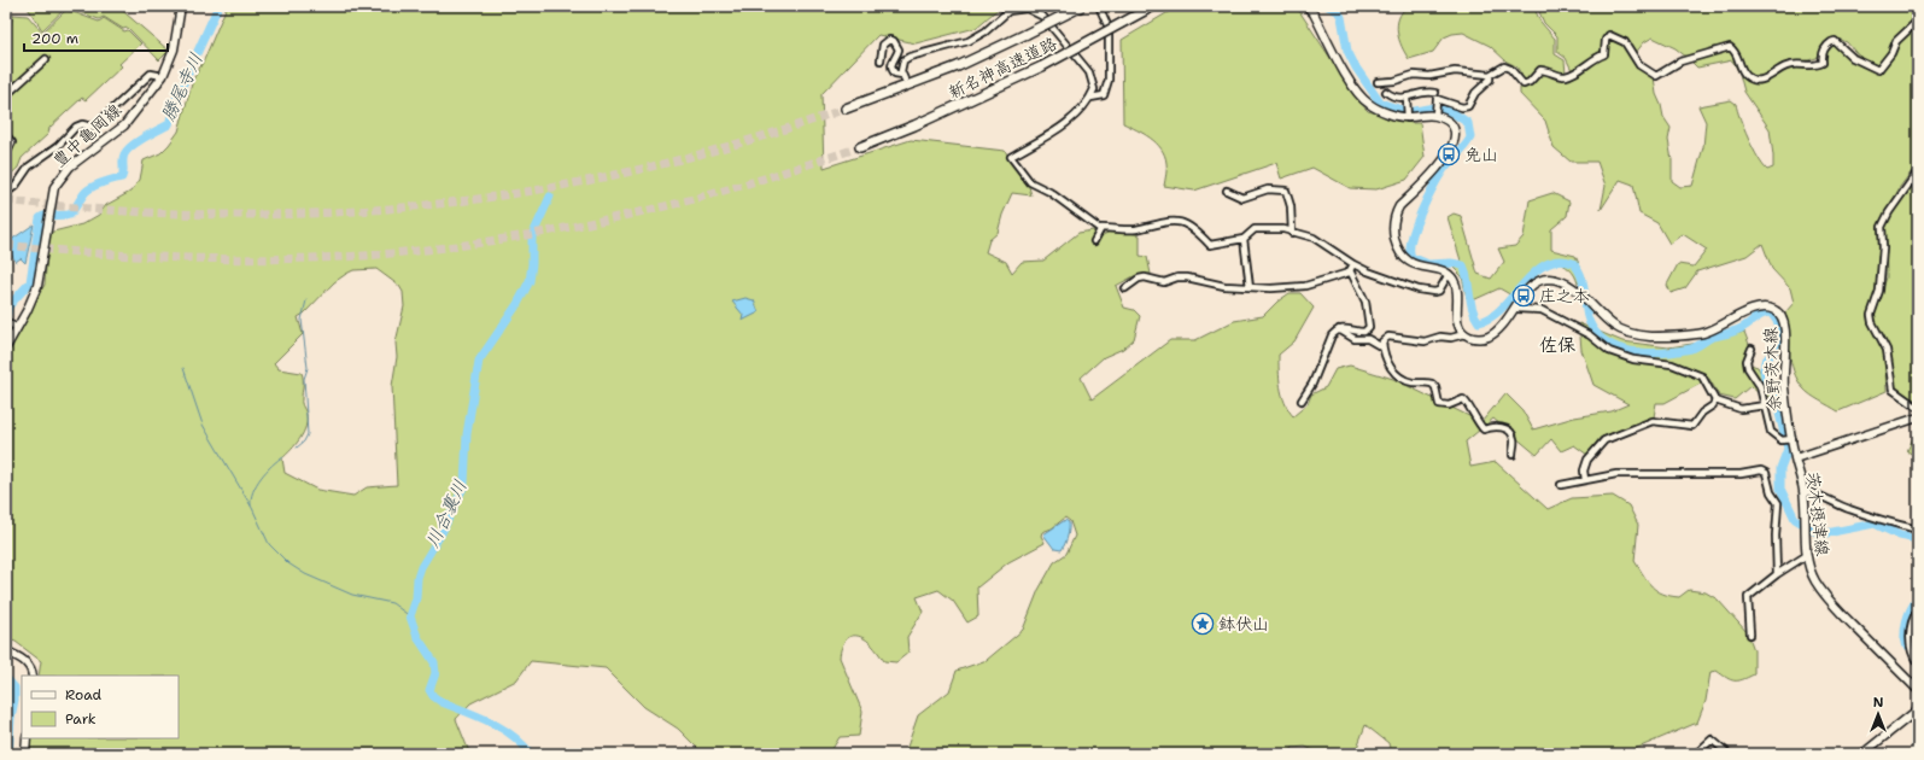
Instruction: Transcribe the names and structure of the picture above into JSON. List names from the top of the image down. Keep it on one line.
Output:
{"streets":{"highway":["新名神高速道路"],"main road":["豊中亀岡線","余野茨木線","茨木摂津線"]},"crossings":[["余野茨木線","茨木摂津線"]],"districts":["佐保"],"water":["勝尾寺川","川合裏川"],"places":{"bus stop":["免山","庄之本"],"place":["鉢伏山"]},"legend":["Road","Park"],"scale_bar":"200 m","north":"top"}
